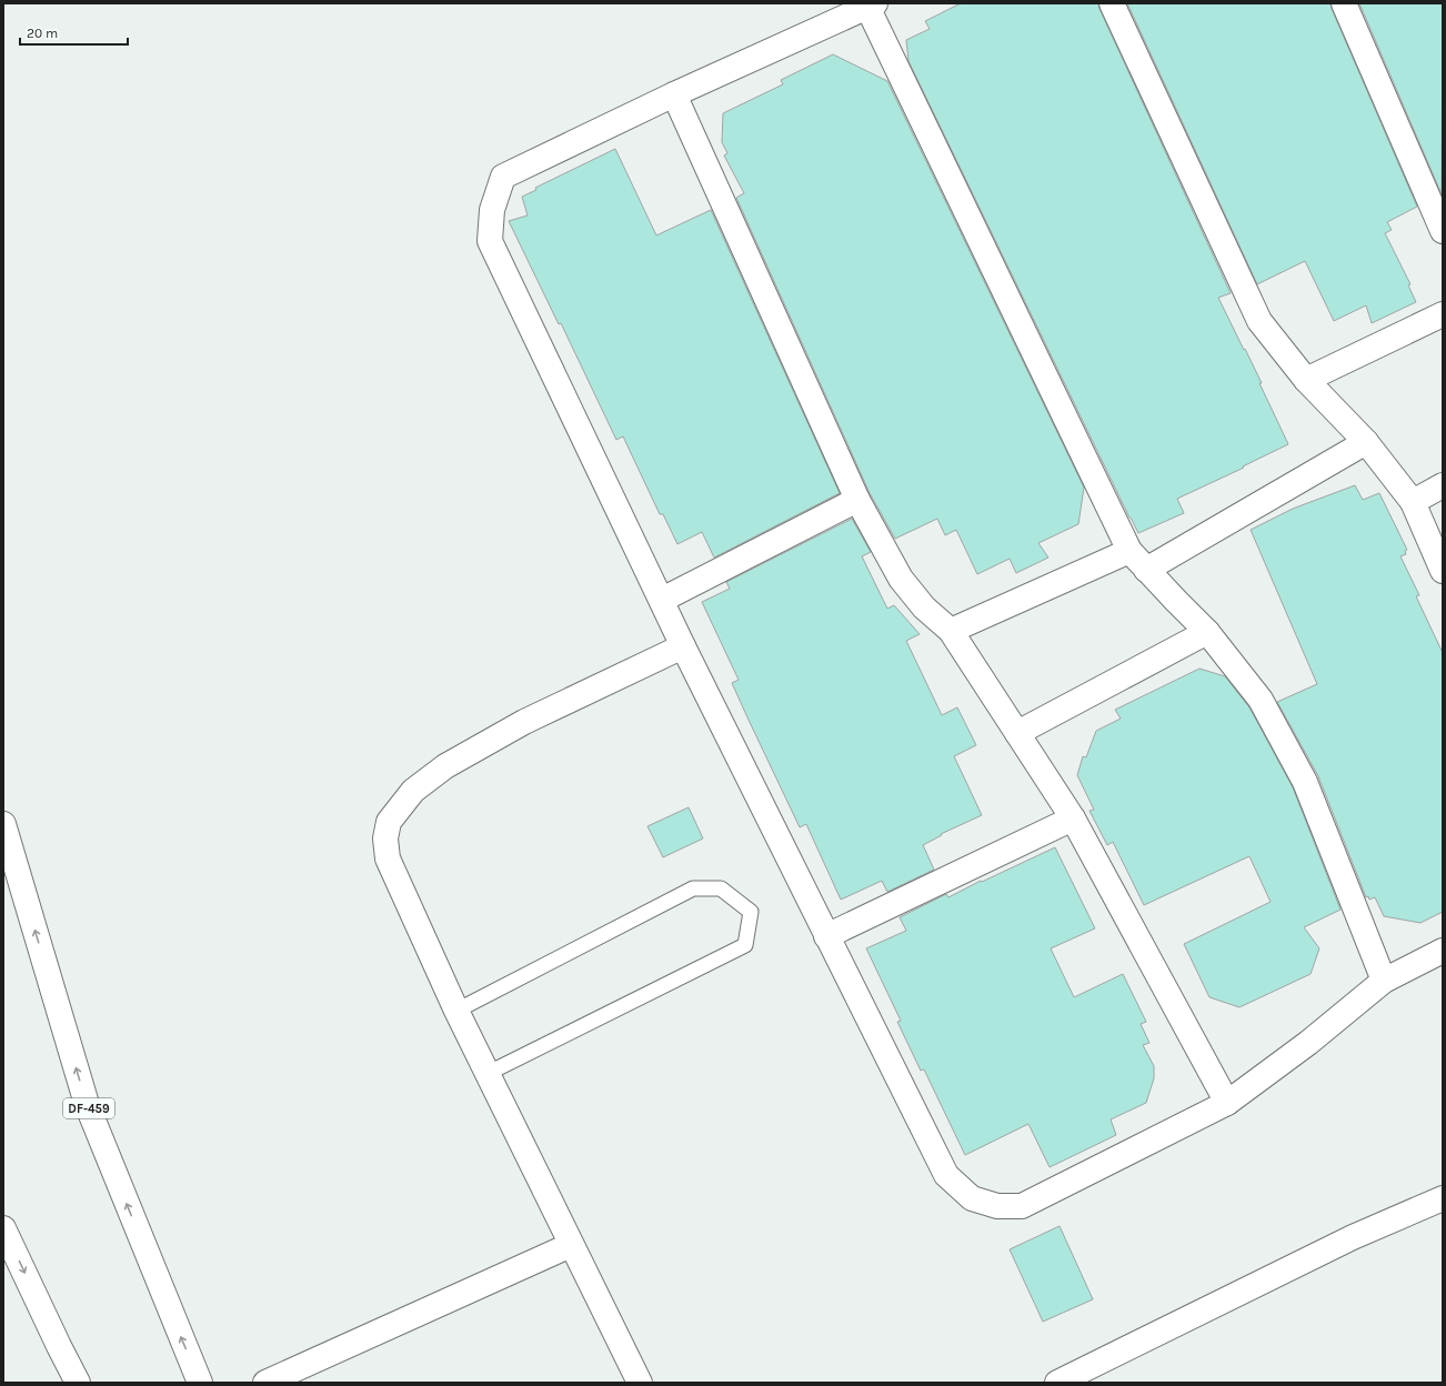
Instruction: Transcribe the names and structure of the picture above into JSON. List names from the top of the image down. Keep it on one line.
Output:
{"streets":{"street":["DF-459"]},"scale_bar":"20 m"}
